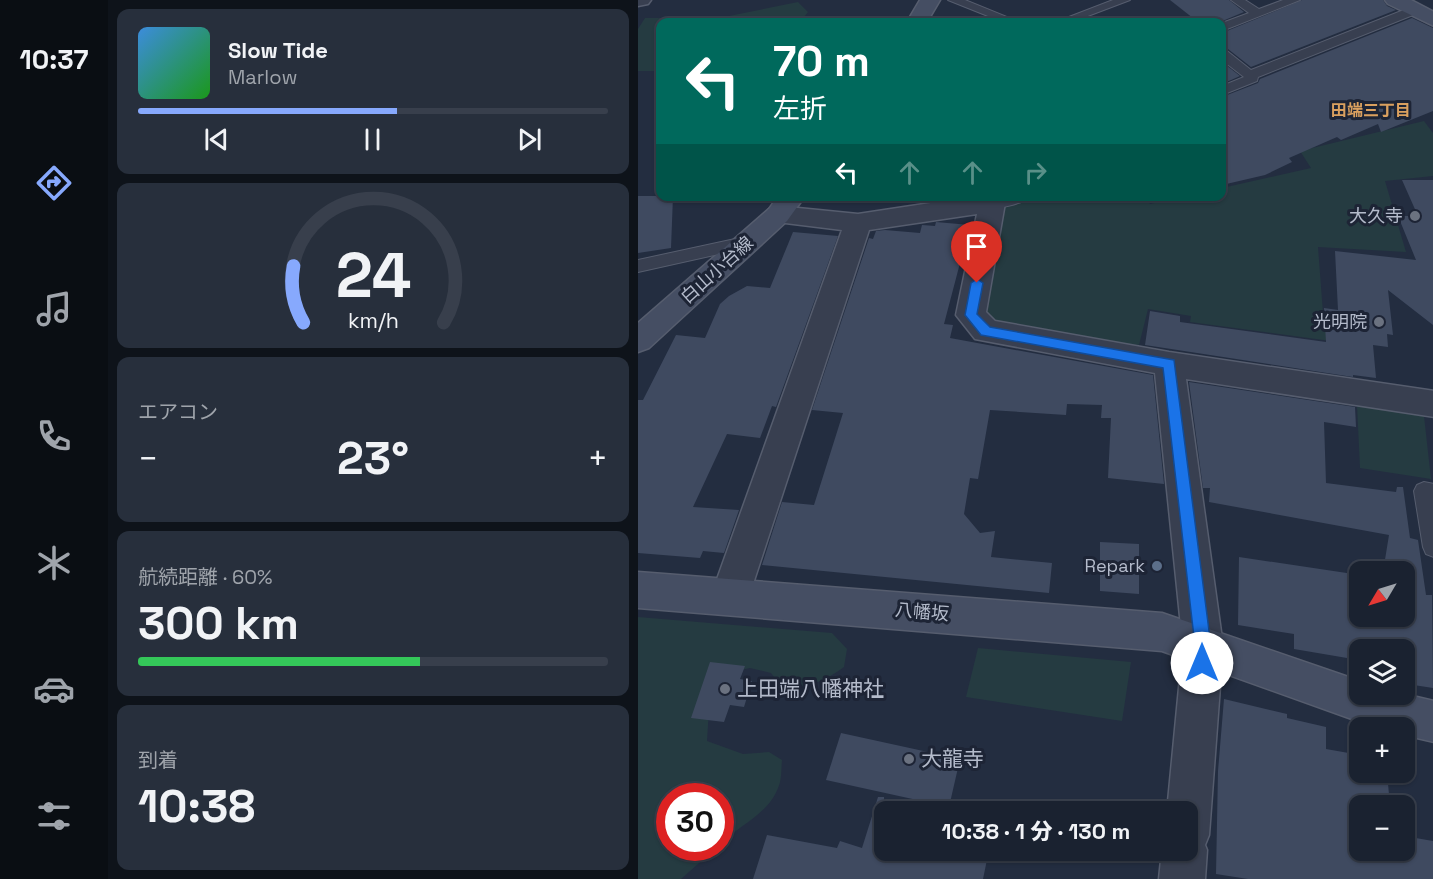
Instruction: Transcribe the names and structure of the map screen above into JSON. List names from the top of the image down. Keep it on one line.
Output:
{"streets":{"street":["白山小台線","八幡坂"]},"districts":["田端三丁目"],"places":["大久寺","光明院","Repark","上田端八幡神社","大龍寺"],"north":"bottom left","page":{"tabs":"10:37","turn":["70 m","左折"],"song":["Slow Tide","Marlow"],"tile":["エアコン",["航続距離 · 60%","300 km"],["到着","10:38"]],"heat":["−","23°","+"],"map_buttons":["+","−"],"limit":"30","trip":"10:38 · 1 分 · 130 m","gauge":["24","km/h"]}}
